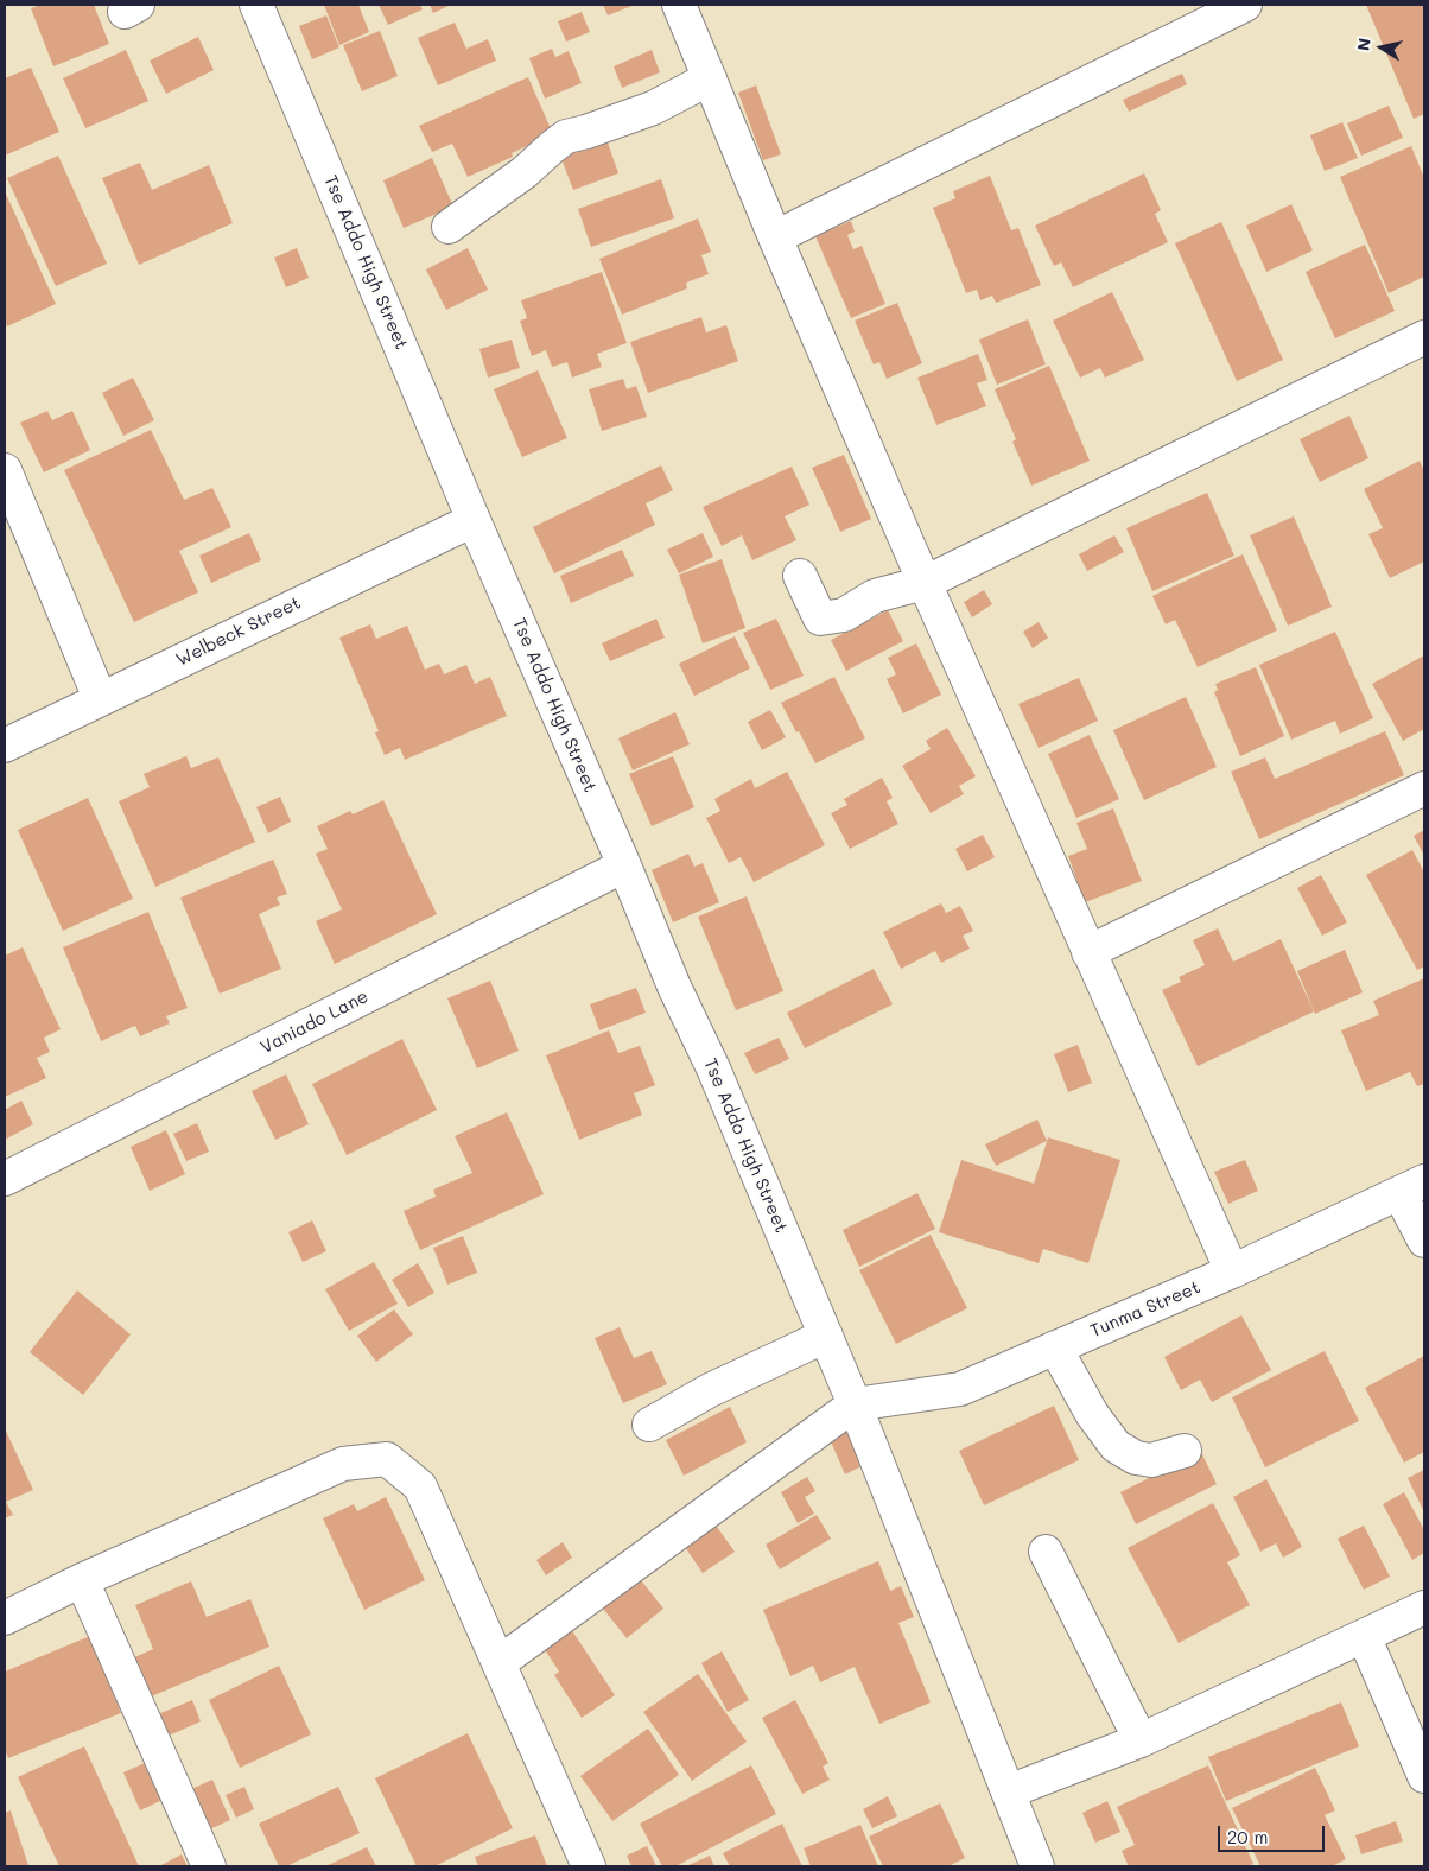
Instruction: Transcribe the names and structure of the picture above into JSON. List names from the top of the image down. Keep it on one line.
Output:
{"streets":{"street":["Tse Addo High Street","Welbeck Street","Vaniado Lane","Tunma Street"]},"crossings":[["Tse Addo High Street","Welbeck Street"],["Tse Addo High Street","Vaniado Lane"],["Tse Addo High Street","Tunma Street"]],"scale_bar":"20 m","north":"left"}
